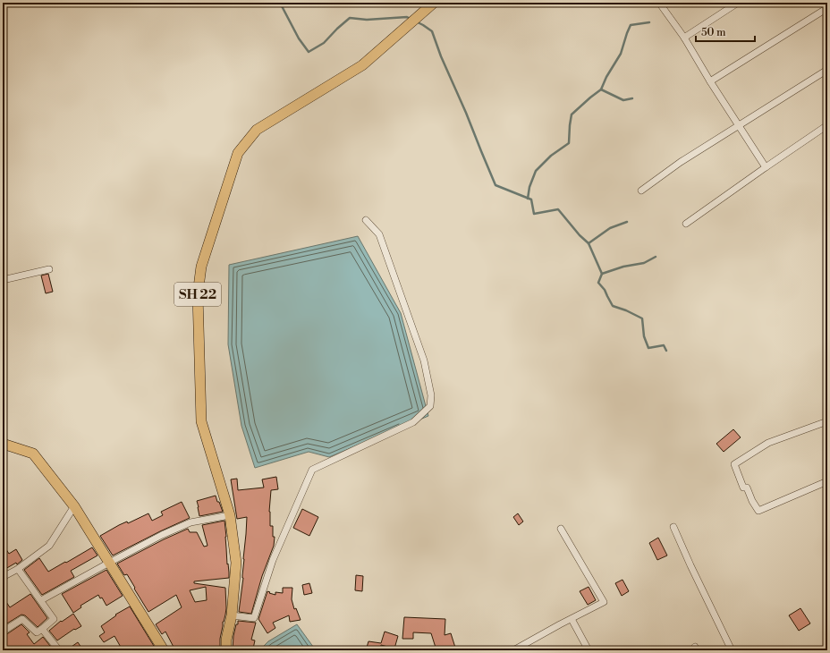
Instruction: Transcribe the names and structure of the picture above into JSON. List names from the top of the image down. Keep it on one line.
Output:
{"streets":{"main road":["SH 22"]},"scale_bar":"50 m"}
